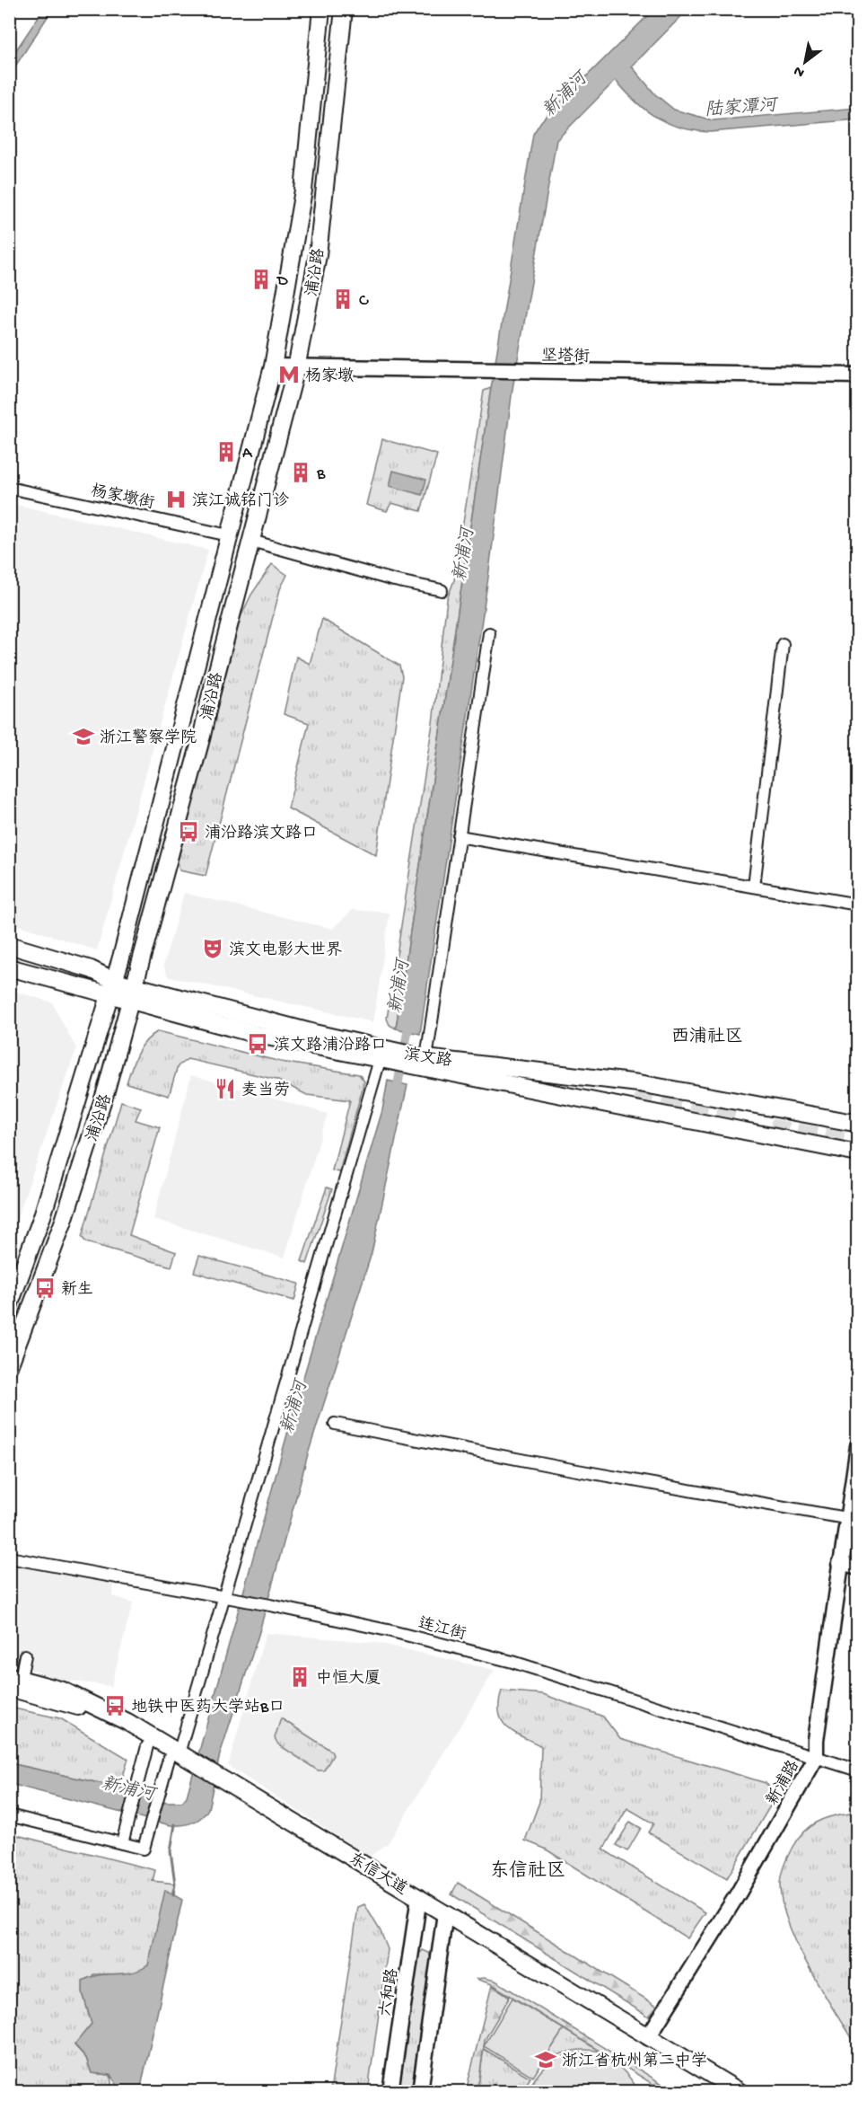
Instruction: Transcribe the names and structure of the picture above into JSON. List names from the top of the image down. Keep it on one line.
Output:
{"streets":{"main road":["浦沿路","滨文路","东信大道"],"street":["坚塔街","杨家墩街","连江街","新浦路","六和路"]},"crossings":[["浦沿路","坚塔街"],["浦沿路","杨家墩街"],["浦沿路","滨文路"],["连江街","新浦路"],["新浦路","东信大道"],["东信大道","六和路"]],"districts":["西浦社区","东信社区"],"water":["新浦河","陆家潭河"],"places":{"building":["D","C","A","B","中恒大厦"],"metro station":["杨家墩"],"hospital":["滨江诚铭门诊"],"school or university":["浙江警察学院","浙江省杭州第二中学"],"bus stop":["浦沿路滨文路口","滨文路浦沿路口","新生","地铁中医药大学站B口"],"theatre":["滨文电影大世界"],"restaurant":["麦当劳"]},"north":"bottom left"}
